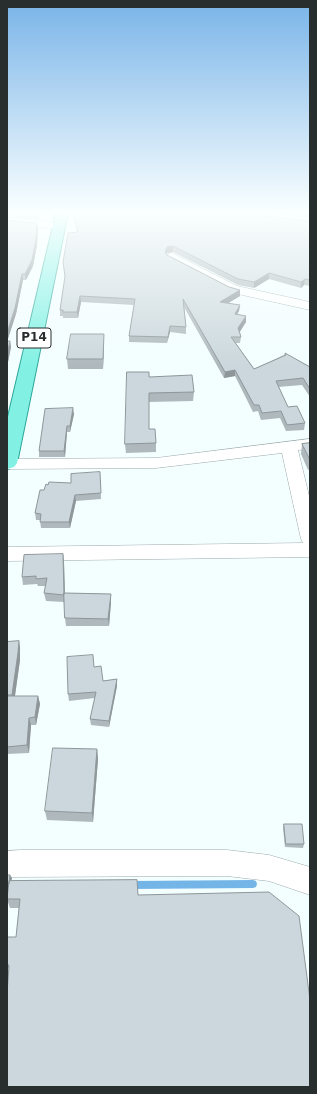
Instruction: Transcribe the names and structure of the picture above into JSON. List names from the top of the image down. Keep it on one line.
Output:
{"streets":{"main road":["P14"]}}
